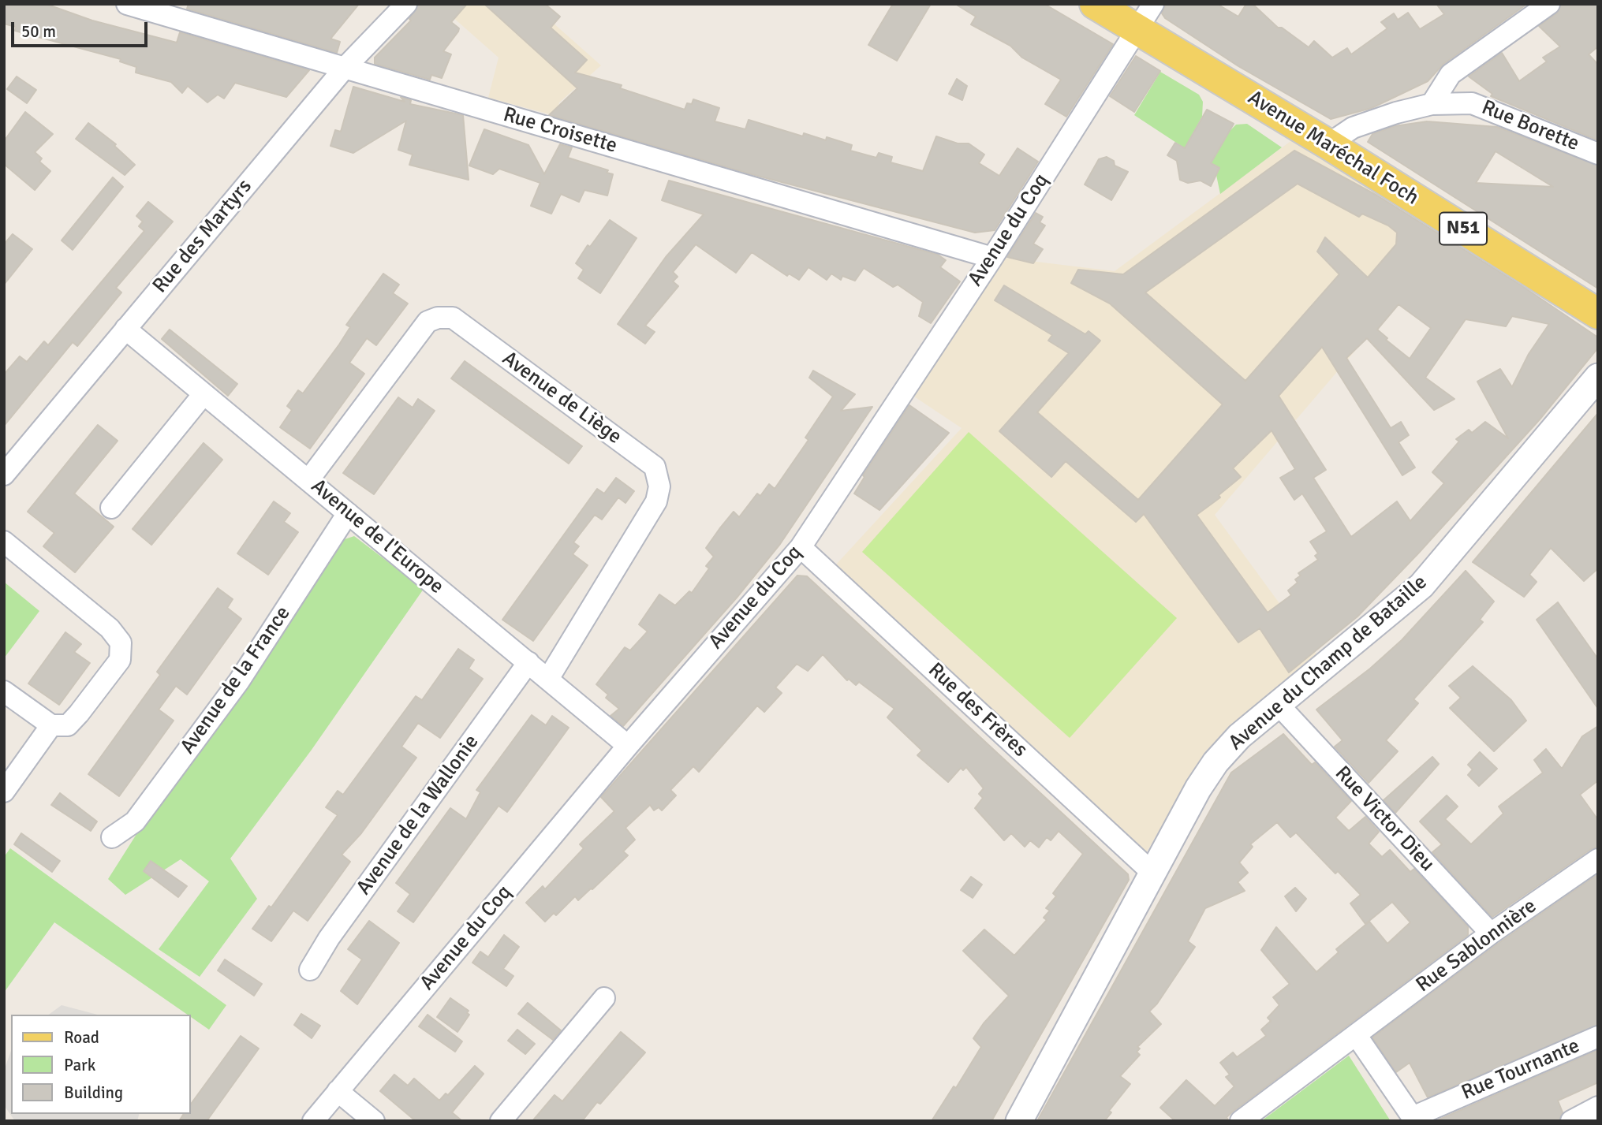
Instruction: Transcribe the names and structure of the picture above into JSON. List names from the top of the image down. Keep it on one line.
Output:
{"streets":{"main road":["Avenue Maréchal Foch","N51"],"street":["Rue Borette","Rue Croisette","Avenue du Coq","Rue des Martyrs","Avenue de Liège","Avenue de l'Europe","Avenue du Champ de Bataille","Avenue de la France","Rue des Frères","Avenue de la Wallonie","Rue Victor Dieu","Rue Sablonnière","Rue Tournante"]},"crossings":[["Rue Borette","Avenue Maréchal Foch"],["Rue Croisette","Avenue du Coq"],["Rue Croisette","Rue des Martyrs"],["Avenue Maréchal Foch","Avenue du Coq"],["Avenue du Coq","Avenue de l'Europe"],["Avenue du Coq","Rue des Frères"],["Rue des Martyrs","Avenue de l'Europe"],["Avenue de Liège","Avenue de l'Europe"],["Avenue de l'Europe","Avenue de la France"],["Avenue de l'Europe","Avenue de la Wallonie"],["Avenue du Champ de Bataille","Rue des Frères"],["Avenue du Champ de Bataille","Rue Victor Dieu"],["Rue Victor Dieu","Rue Sablonnière"]],"legend":["Road","Park","Building"],"scale_bar":"50 m"}
